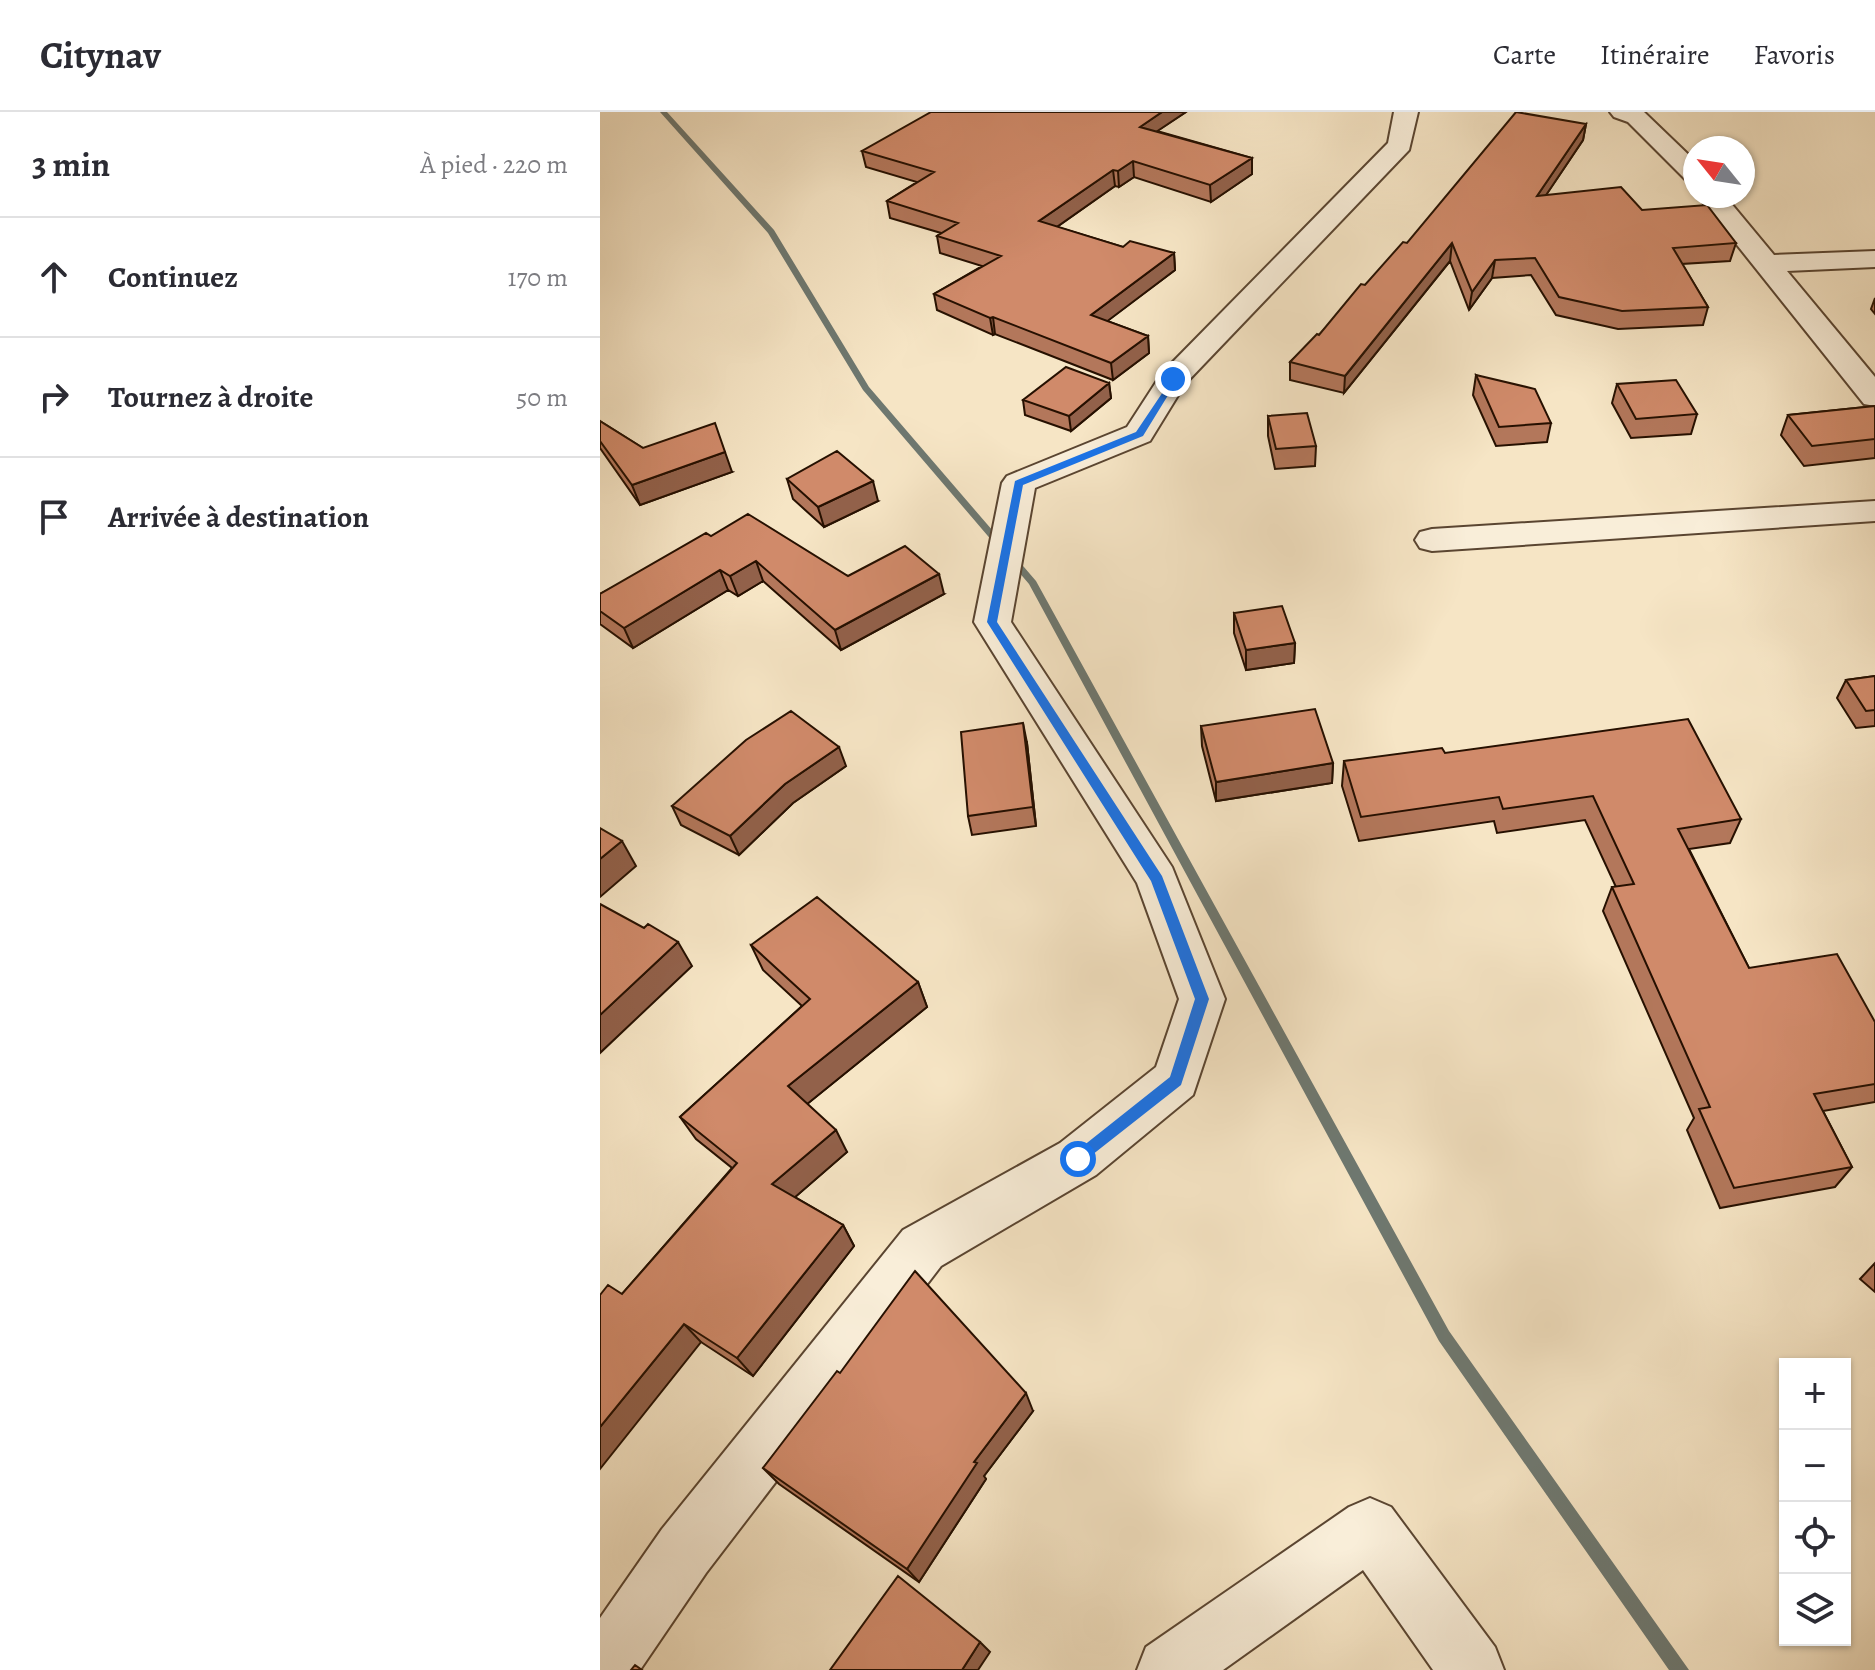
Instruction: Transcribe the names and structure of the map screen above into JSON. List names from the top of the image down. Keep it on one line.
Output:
{"north":"top left","page":{"header":"Citynav","nav":["Carte","Itinéraire","Favoris"],"heading":["3 min","À pied · 220 m"],"list":[["Continuez","170 m"],["Tournez à droite","50 m"],"Arrivée à destination"],"map_buttons":["+","−"]}}
